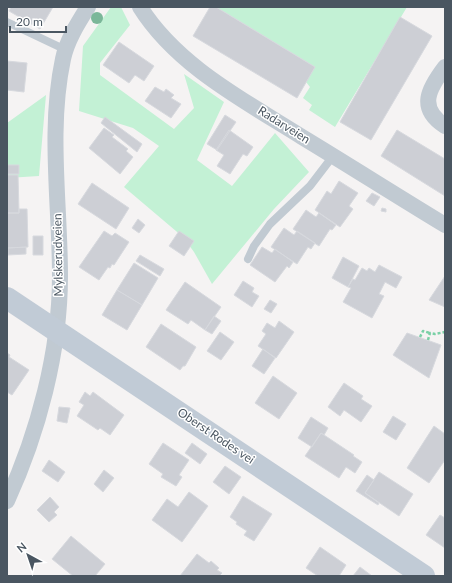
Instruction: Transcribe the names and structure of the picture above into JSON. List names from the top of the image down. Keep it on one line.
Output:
{"streets":{"street":["Radarveien","Mylskerudveien","Oberst Rodes vei"]},"crossings":[["Mylskerudveien","Oberst Rodes vei"]],"scale_bar":"20 m","north":"top left"}
